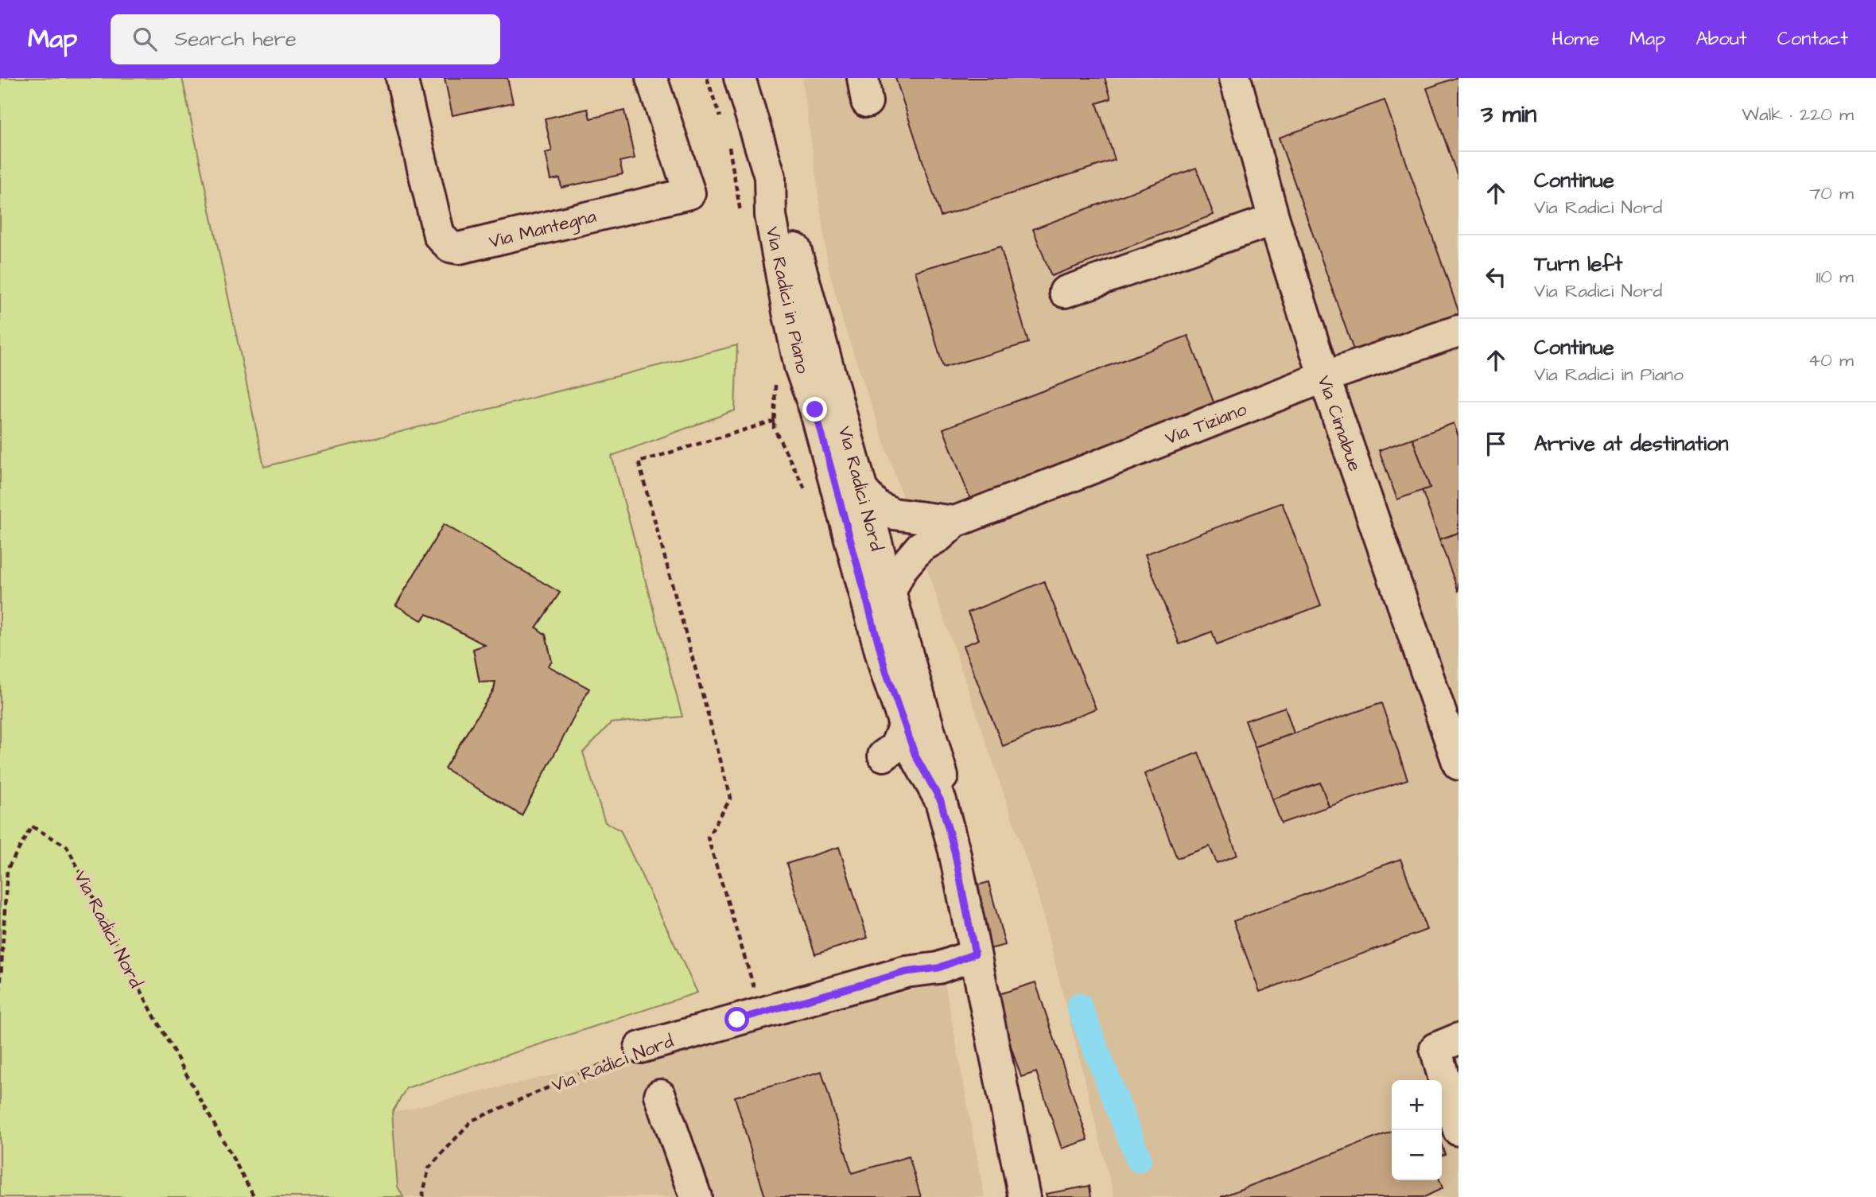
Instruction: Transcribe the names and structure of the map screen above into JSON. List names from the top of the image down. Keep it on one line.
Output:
{"streets":{"street":["Via Mantegna","Via Radici in Piano","Via Tiziano","Via Cimabue","Via Radici Nord"]},"crossings":[["Via Radici in Piano","Via Radici Nord"],["Via Tiziano","Via Cimabue"]],"page":{"header":"Map","search":"Search here","nav":["Home","Map","About","Contact"],"heading":["3 min","Walk · 220 m"],"list":[["Continue","Via Radici Nord","70 m"],["Turn left","Via Radici Nord","110 m"],["Continue","Via Radici in Piano","40 m"],"Arrive at destination"],"map_buttons":["+","−"]}}
